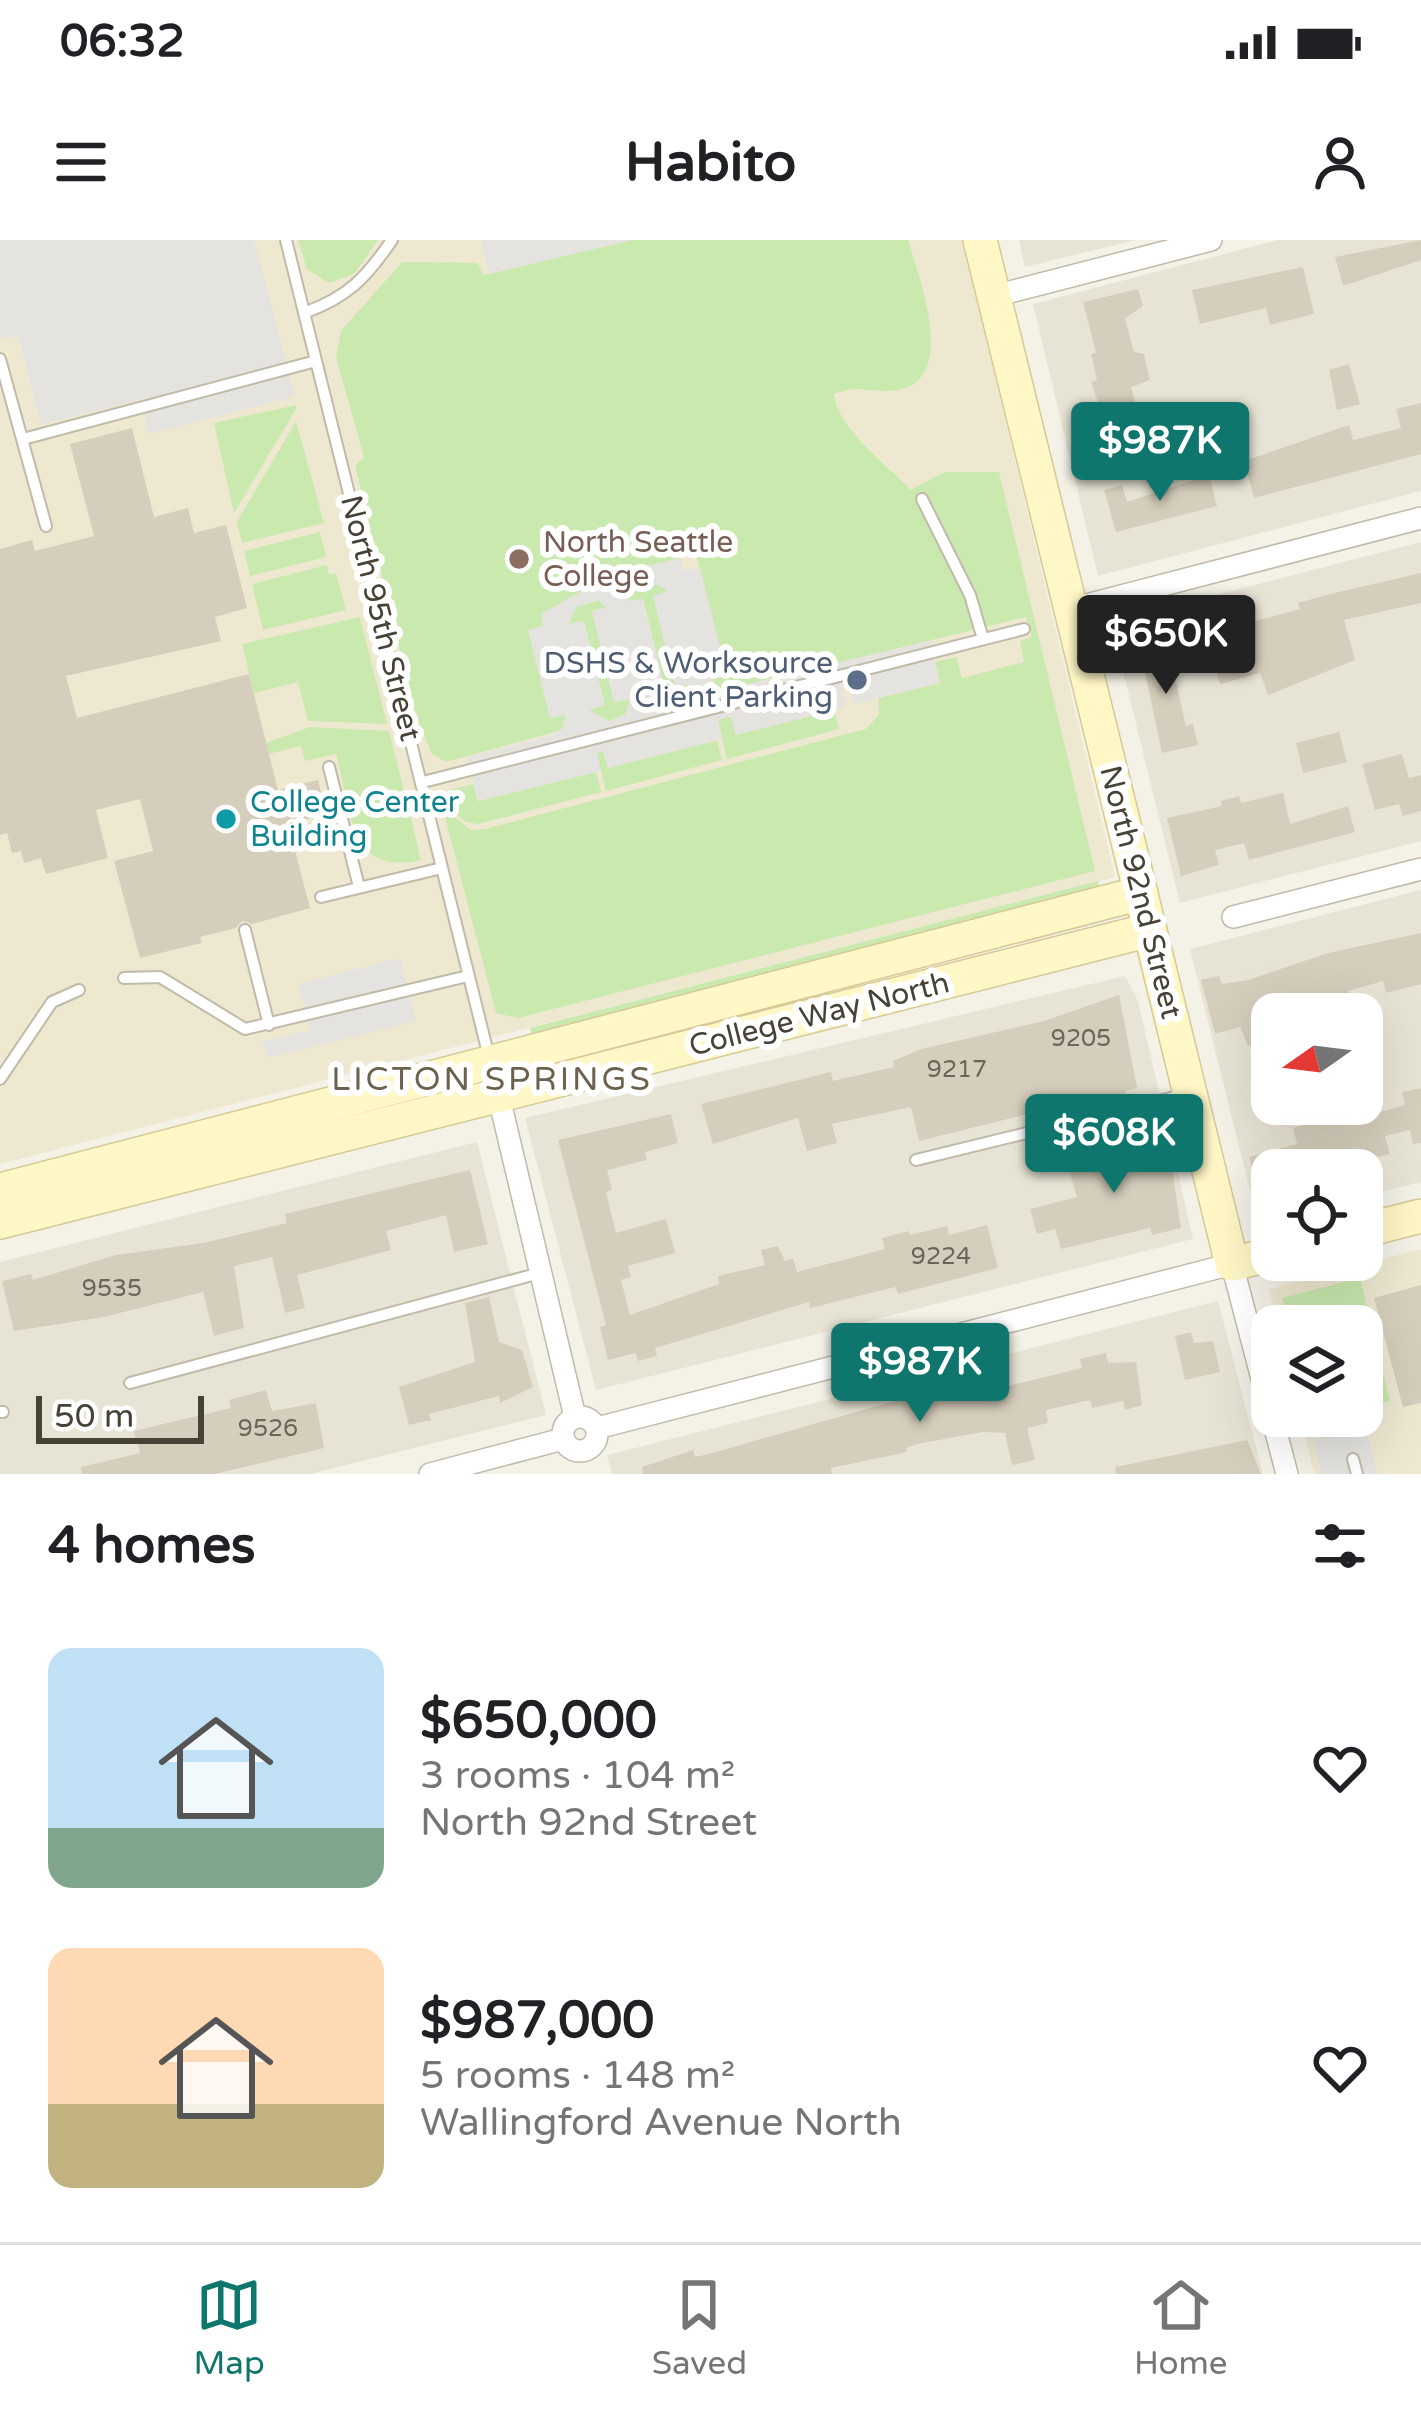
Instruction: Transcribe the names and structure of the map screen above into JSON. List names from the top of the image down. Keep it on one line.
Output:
{"streets":{"street":["North 95th Street","North 92nd Street","College Way North"]},"crossings":[["North 95th Street","College Way North"],["North 92nd Street","College Way North"]],"districts":["LICTON SPRINGS"],"places":["North Seattle College","DSHS & Worksource Client Parking","College Center Building"],"house_numbers":["9205","9217","9224","9535","9526"],"scale_bar":"50 m","north":"left","page":{"status":"06:32","header":"Habito","price":["$987K","$650K","$608K","$987K"],"scale":"50 m","heading":"4 homes","list":[{"name":"$650,000","note":"3 rooms · 104 m² · North 92nd Street"},{"name":"$987,000","note":"5 rooms · 148 m² · Wallingford Avenue North"}],"tabs":["Map","Saved","Home"]}}
